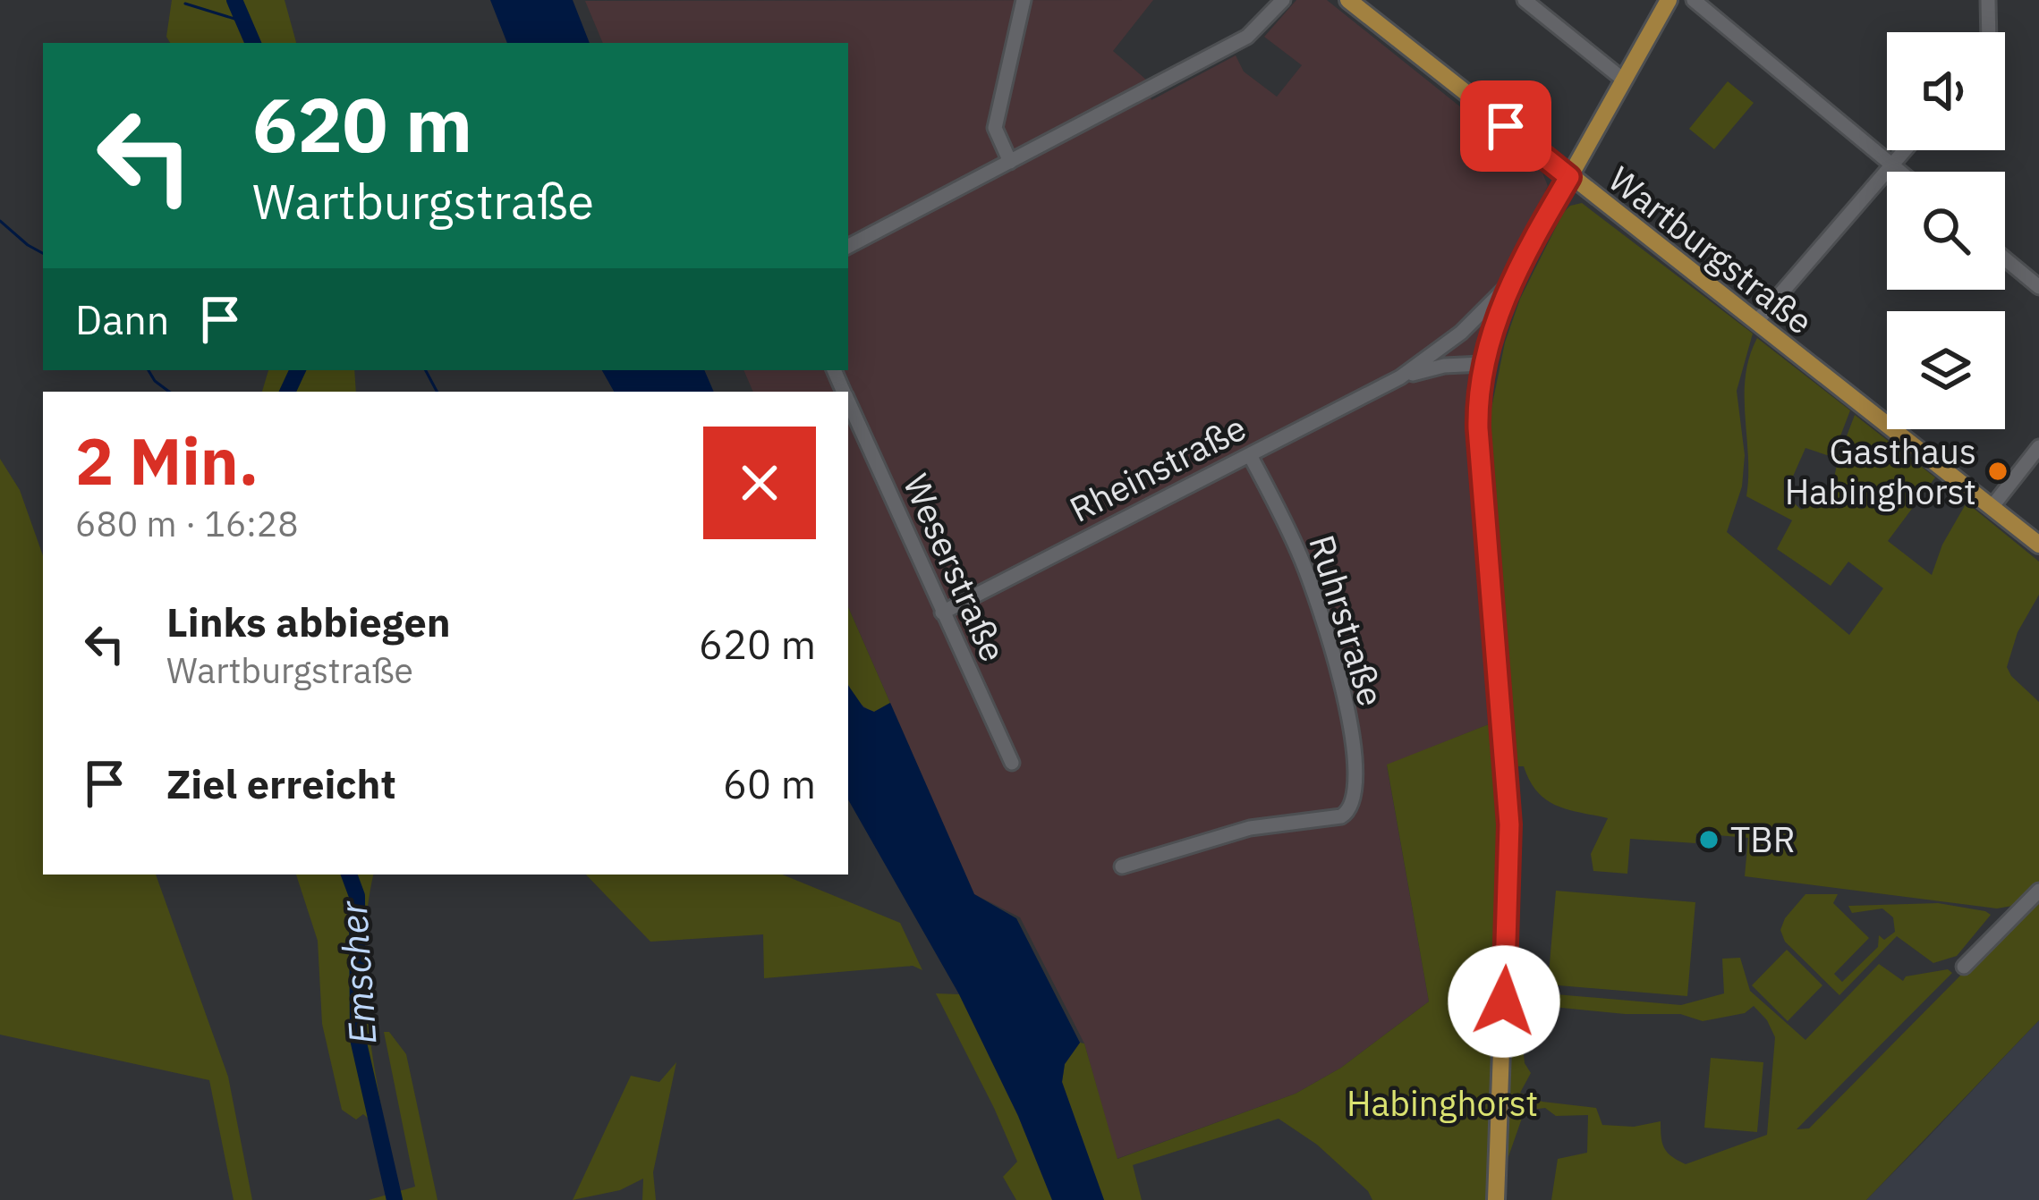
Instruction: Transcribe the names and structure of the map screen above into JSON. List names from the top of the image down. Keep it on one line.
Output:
{"streets":{"main road":["Wartburgstraße"],"street":["Rheinstraße","Weserstraße","Ruhrstraße"]},"crossings":[["Rheinstraße","Weserstraße"],["Rheinstraße","Ruhrstraße"]],"water":["Emscher"],"parks":["Habinghorst"],"places":["Gasthaus Habinghorst","TBR"],"page":{"turn":["620 m","Wartburgstraße"],"then":"Dann","heading":["2 Min.","680 m · 16:28"],"list":[{"name":"Links abbiegen","note":"Wartburgstraße","value":"620 m"},{"name":"Ziel erreicht","value":"60 m"}]}}
